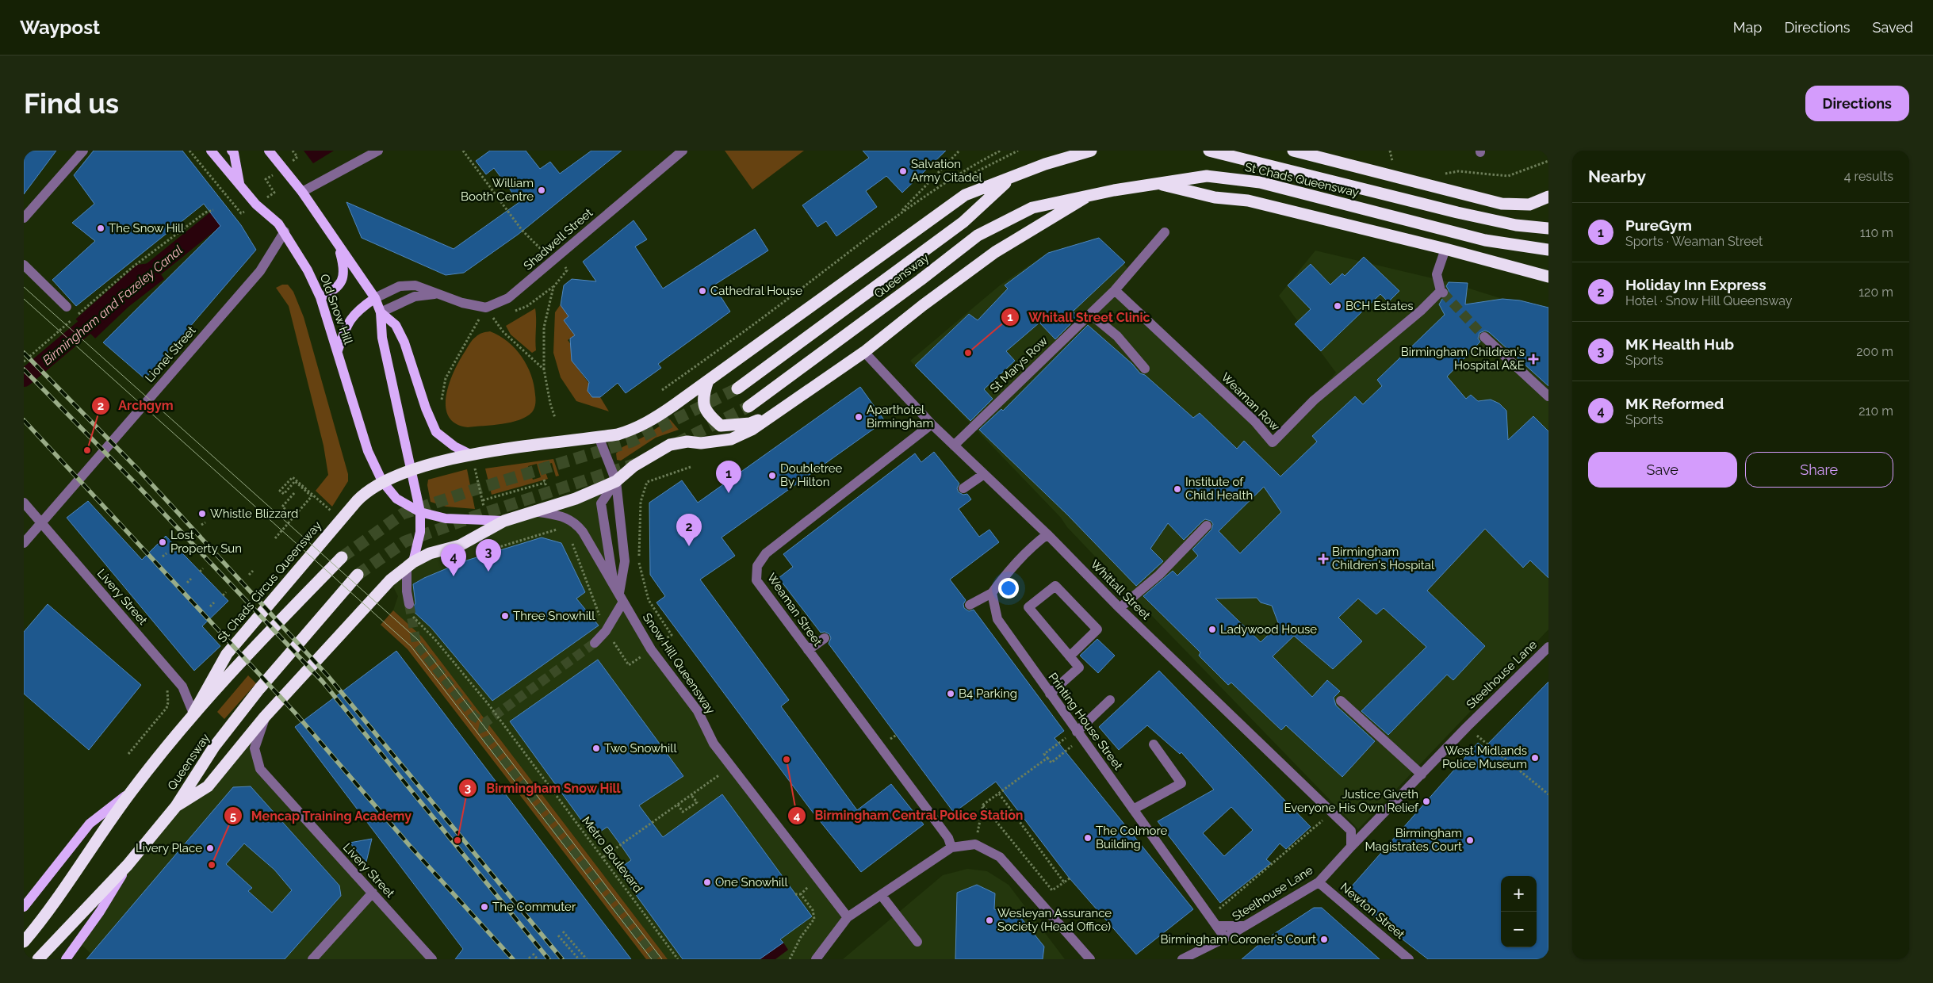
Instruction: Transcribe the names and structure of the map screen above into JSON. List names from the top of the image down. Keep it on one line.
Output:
{"streets":{"highway":["St Chads Queensway","Queensway","St Chads Circus Queensway"],"main road":["Old Snow Hill"],"street":["Shadwell Street","Lionel Street","St Marys Row","Weaman Row","Whittall Street","Livery Street","Weaman Street","Snow Hill Queensway","Steelhouse Lane","Printing House Street","Newton Street"],"path":["Metro Boulevard"]},"crossings":[["St Chads Queensway","Queensway"],["Queensway","St Chads Circus Queensway"],["Old Snow Hill","Lionel Street"],["Old Snow Hill","St Chads Circus Queensway"],["Lionel Street","Livery Street"],["St Marys Row","Weaman Row"],["St Marys Row","Whittall Street"],["St Chads Circus Queensway","Livery Street"],["Whittall Street","Weaman Street"],["Whittall Street","Steelhouse Lane"],["Steelhouse Lane","Printing House Street"],["Steelhouse Lane","Newton Street"]],"water":["Birmingham and Fazeley Canal"],"places":{"other":["Salvation Army Citadel","William Booth Centre","The Snow Hill","Cathedral House","BCH Estates","Whitall Street Clinic","Aparthotel Birmingham","Archgym","Doubletree By Hilton","Institute of Child Health","Whistle Blizzard","Lost Property Sun","Three Snowhill","Ladywood House","B4 Parking","Two Snowhill","West Midlands Police Museum","Birmingham Central Police Station","Justice Giveth Everyone His Own Relief","The Colmore Building","Birmingham Snow Hill","Birmingham Magistrates Court","Livery Place","Mencap Training Academy","One Snowhill","The Commuter","Wesleyan Assurance Society (Head Office)","Birmingham Coroner's Court"],"health":["Birmingham Children's Hospital A&E","Birmingham Children's Hospital"]},"page":{"header":"Waypost","nav":["Map","Directions","Saved"],"buttons":["Directions",["Save","Share"]],"title":"Find us","heading":["Nearby","4 results"],"list":[{"mark":"1","name":"PureGym","note":"Sports · Weaman Street","value":"110 m"},{"mark":"2","name":"Holiday Inn Express","note":"Hotel · Snow Hill Queensway","value":"120 m"},{"mark":"3","name":"MK Health Hub","note":"Sports","value":"200 m"},{"mark":"4","name":"MK Reformed","note":"Sports","value":"210 m"}],"pins":["1","2","3","4"],"map_buttons":["+","−"]}}
